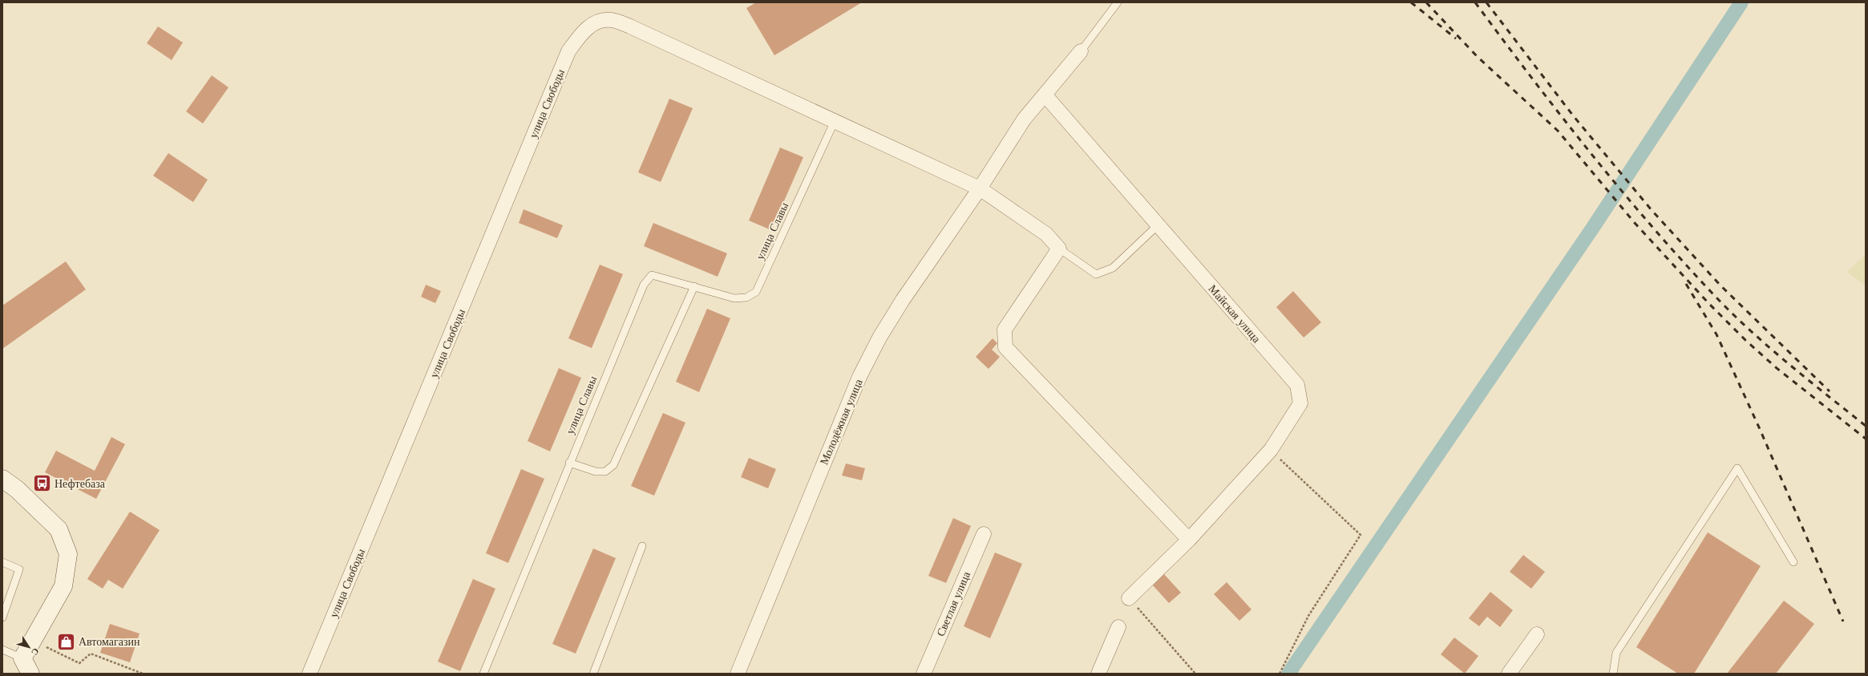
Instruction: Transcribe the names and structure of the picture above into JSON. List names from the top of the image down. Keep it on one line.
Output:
{"streets":{"street":["улица Свободы","Майская улица","Молодёжная улица","Светлая улица"],"lane":["улица Славы"]},"crossings":[["улица Свободы","улица Славы"],["Майская улица","Молодёжная улица"]],"places":{"bus stop":["Нефтебаза"],"shop":["Автомагазин"]},"north":"bottom right"}
